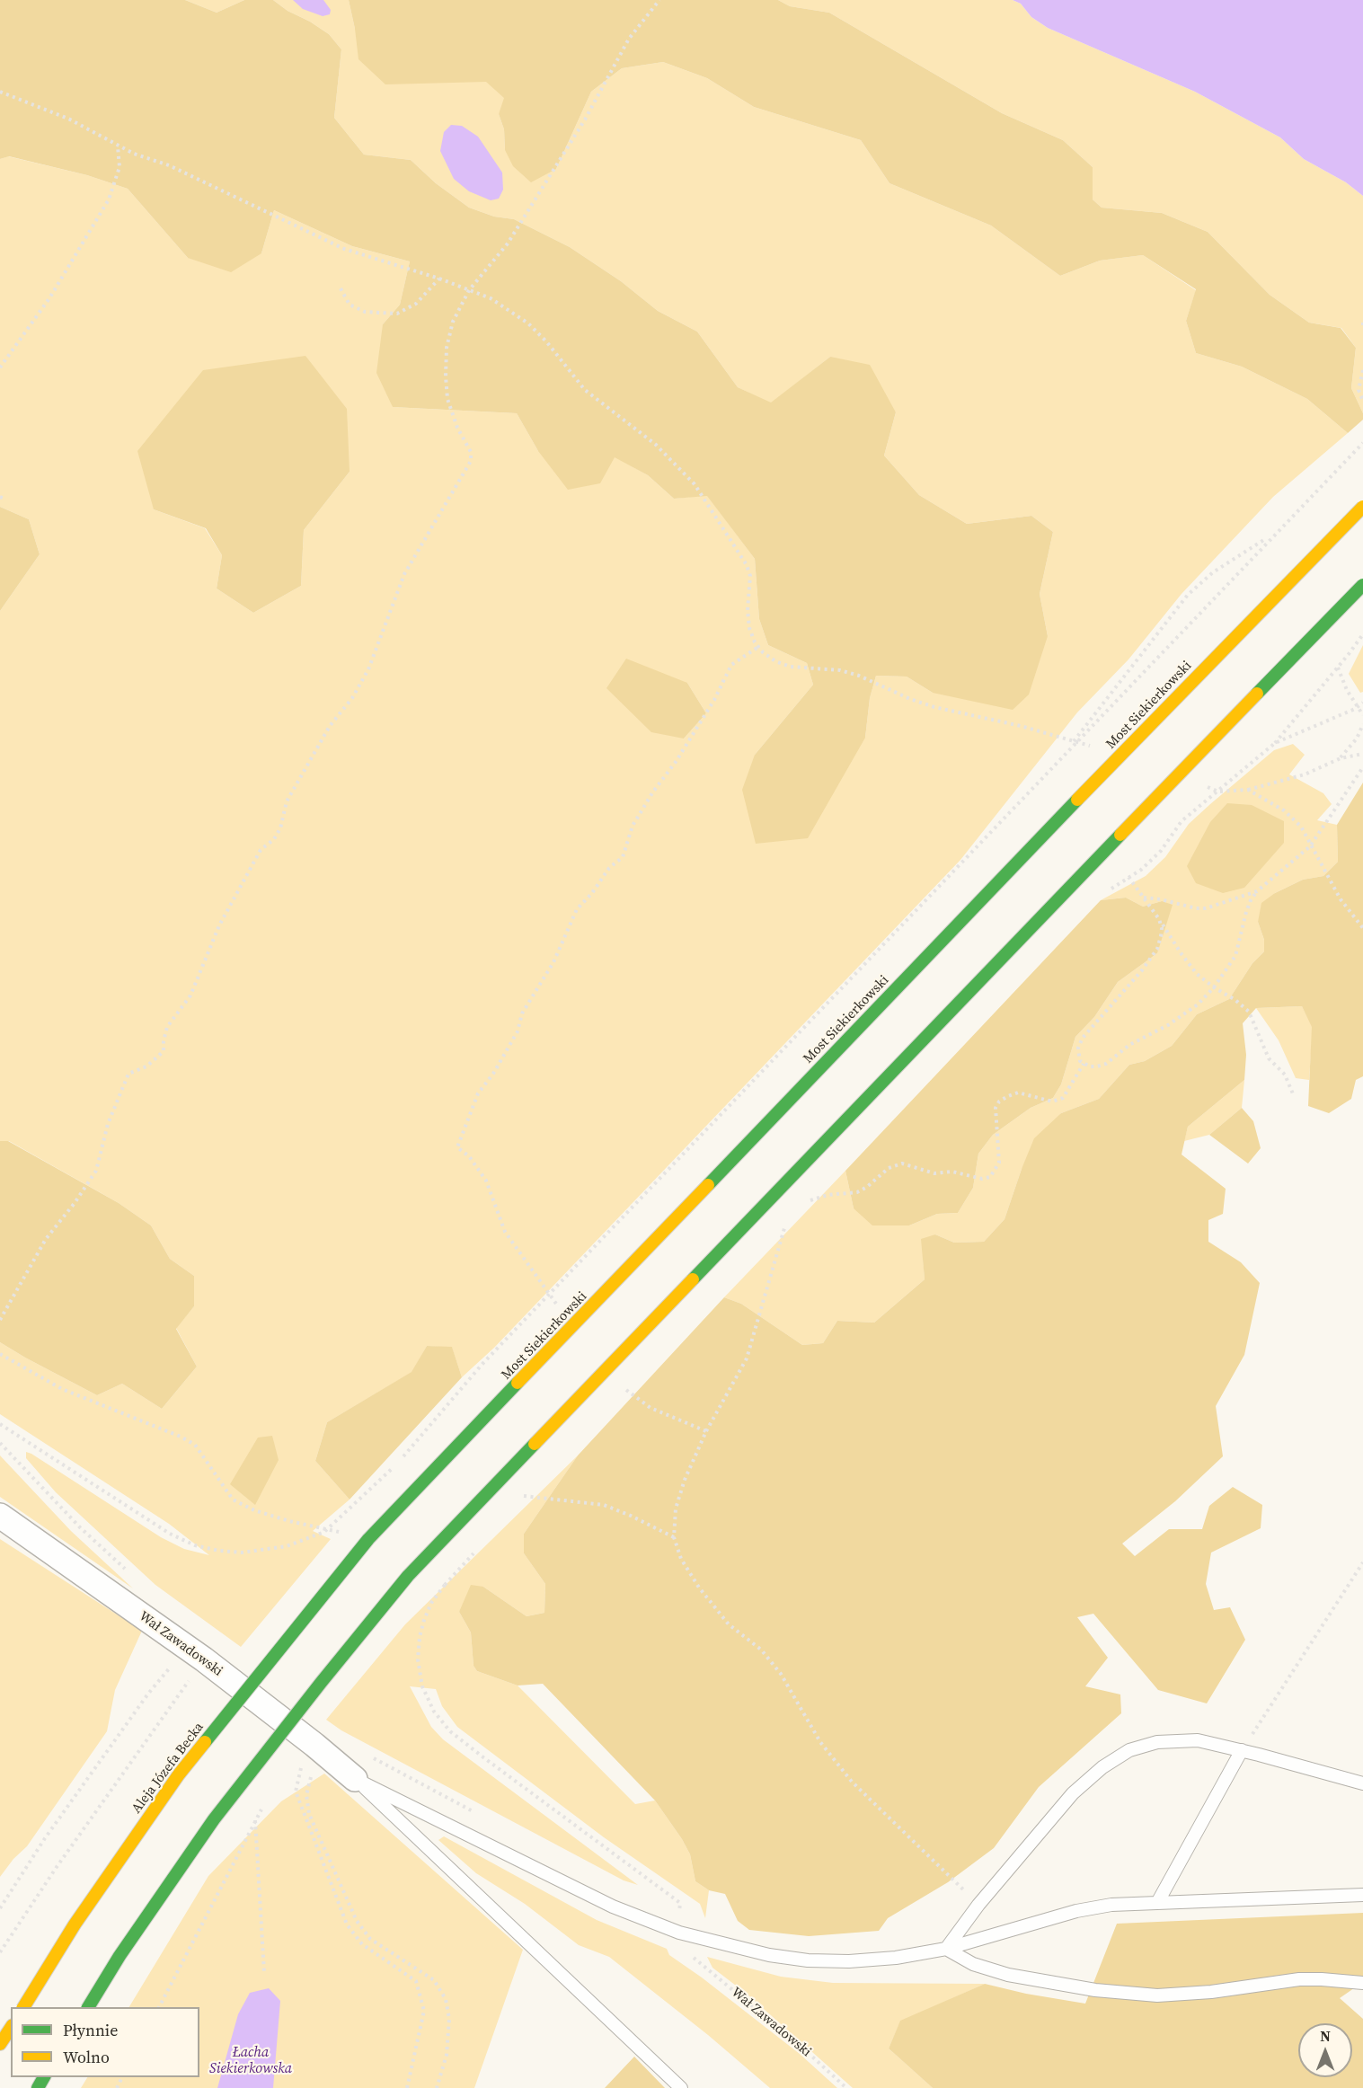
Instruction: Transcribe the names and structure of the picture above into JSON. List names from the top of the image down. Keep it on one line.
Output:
{"streets":{"main road":["Most Siekierkowski","Aleja Józefa Becka"],"street":["Wał Zawadowski"]},"crossings":[["Most Siekierkowski","Aleja Józefa Becka"]],"water":["Łacha Siekierkowska"],"legend":["Płynnie","Wolno"],"north":"top"}
